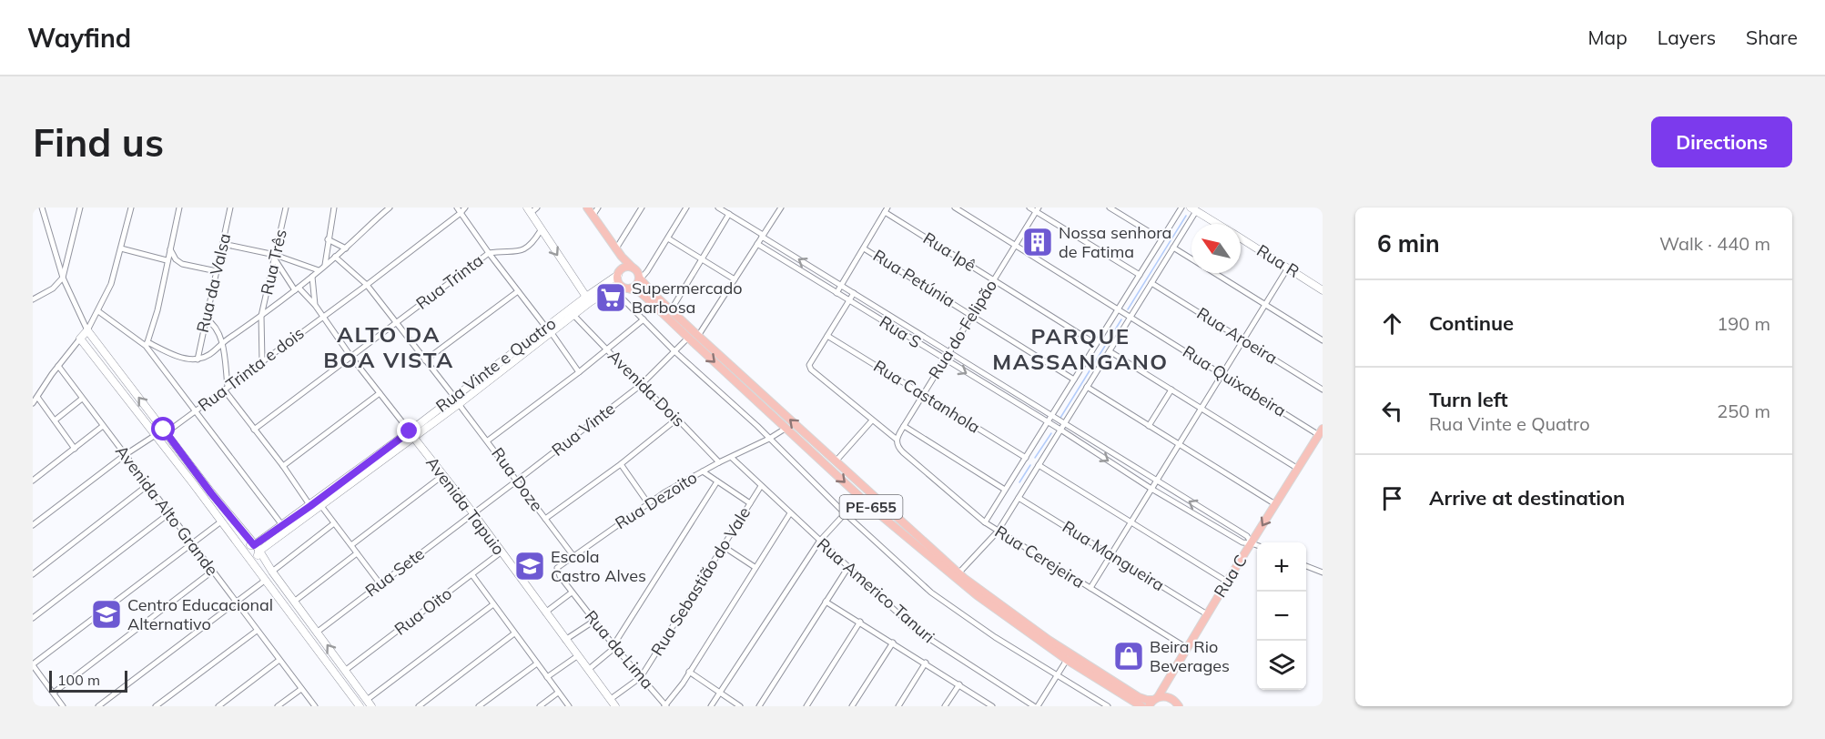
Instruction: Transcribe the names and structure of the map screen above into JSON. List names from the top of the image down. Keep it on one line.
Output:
{"streets":{"main road":["PE-655","Rua C"],"street":["Rua Ipê","Rua R","Rua Três","Rua Petúnia","Rua Trinta","Rua da Valsa","Rua do Felipão","Rua S","Rua Aroeira","Rua Vinte e Quatro","Rua Trinta e dois","Rua Quixabeira","Avenida Dois","Rua Castanhola","Rua Vinte","Rua Doze","Rua Dezoito","Avenida Tapuio","Avenida Alto Grande","Rua Mangueira","Rua Cerejeira","Rua Sete","Rua Sebastião do Vale","Rua Americo Tanuri","Rua Oito","Rua da Lima"]},"crossings":[["Rua Ipê","Rua do Felipão"],["Rua Três","Rua Trinta e dois"],["Rua Três","Avenida Tapuio"],["Rua Petúnia","Rua do Felipão"],["Rua Trinta","Rua Doze"],["Rua Trinta","Avenida Tapuio"],["Rua do Felipão","Rua S"],["Rua do Felipão","Rua Quixabeira"],["Rua do Felipão","Rua Castanhola"],["Rua do Felipão","Rua Cerejeira"],["Rua S","Rua C"],["Rua Vinte e Quatro","Avenida Dois"],["Rua Vinte e Quatro","Rua Doze"],["Rua Vinte e Quatro","Avenida Tapuio"],["Rua Vinte e Quatro","PE-655"],["Rua Trinta e dois","Rua Doze"],["Rua Trinta e dois","Avenida Tapuio"],["Rua Trinta e dois","Avenida Alto Grande"],["Rua Quixabeira","Rua C"],["Avenida Dois","Rua Vinte"],["Avenida Dois","Rua Dezoito"],["Rua Vinte","Rua Doze"],["Rua Vinte","Avenida Tapuio"],["Rua Vinte","PE-655"],["Rua Vinte","Rua Sete"],["Rua Doze","Rua Dezoito"],["Rua Dezoito","PE-655"],["Rua Dezoito","Rua Americo Tanuri"],["Rua Dezoito","Rua da Lima"],["Avenida Tapuio","Rua Sete"],["Avenida Tapuio","Rua Oito"],["PE-655","Rua C"],["Rua Mangueira","Rua C"],["Rua Cerejeira","Rua C"],["Rua Sebastião do Vale","Rua Americo Tanuri"],["Rua Sebastião do Vale","Rua da Lima"]],"districts":["ALTO DA BOA VISTA","PARQUE MASSANGANO"],"places":{"building":["Nossa senhora de Fatima"],"supermarket":["Supermercado Barbosa"],"school or university":["Escola Castro Alves","Centro Educacional Alternativo"],"shop":["Beira Rio Beverages"]},"scale_bar":"100 m","north":"top left","page":{"header":"Wayfind","nav":["Map","Layers","Share"],"buttons":"Directions","title":"Find us","heading":["6 min","Walk · 440 m"],"list":[["Continue","190 m"],["Turn left","Rua Vinte e Quatro","250 m"],"Arrive at destination"],"map_buttons":["+","−"],"scale":"100 m"}}
